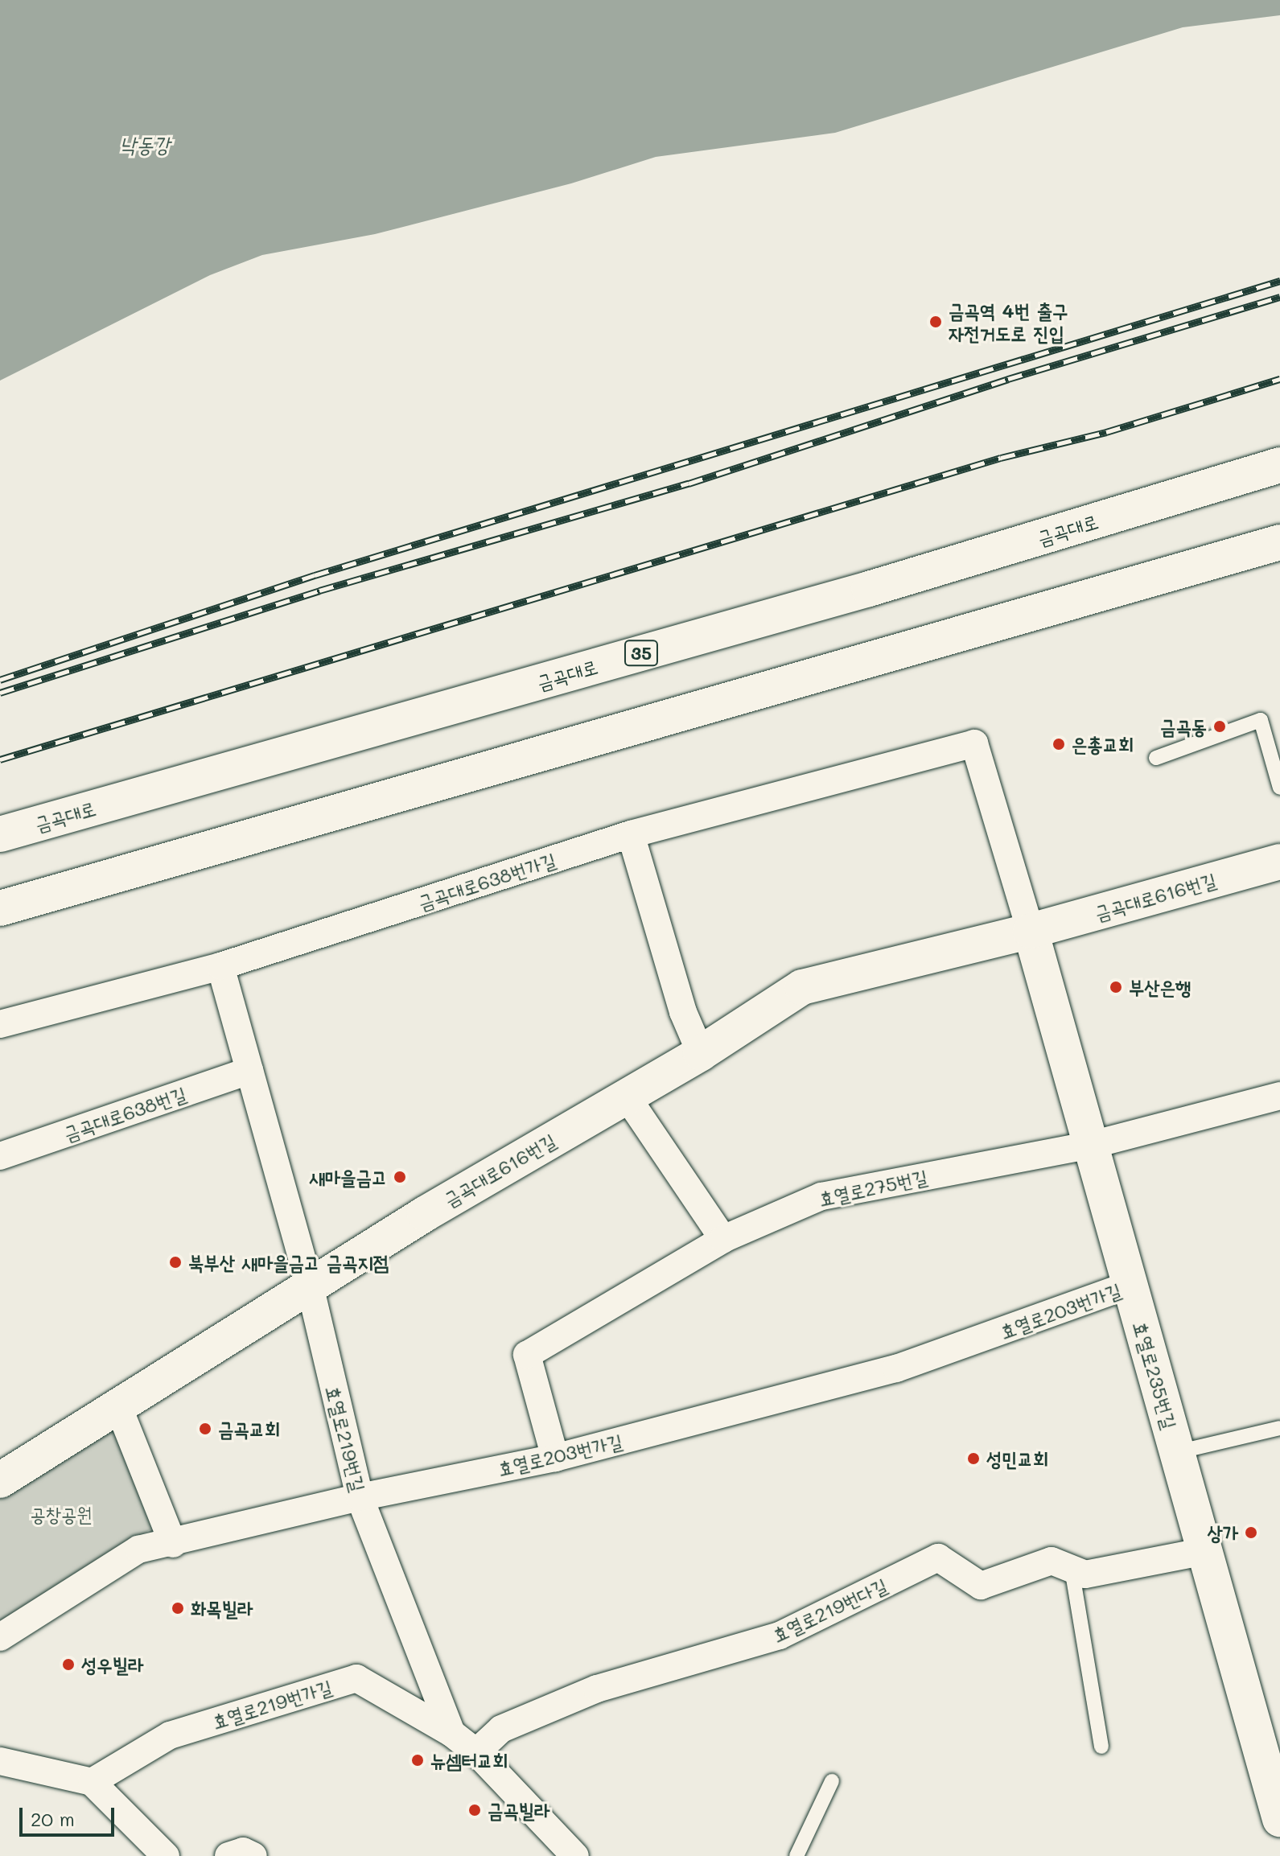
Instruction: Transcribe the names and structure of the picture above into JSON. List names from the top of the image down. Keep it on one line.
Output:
{"streets":{"main road":["금곡대로","35","금곡대로616번길","효열로235번길"],"street":["금곡대로638번가길","금곡대로638번길","효열로275번길","효열로203번가길","효열로219번길","효열로219번다길","효열로219번가길"]},"crossings":[["금곡대로638번가길","금곡대로616번길"],["금곡대로638번가길","효열로235번길"],["금곡대로638번가길","효열로219번길"],["금곡대로616번길","효열로235번길"],["금곡대로616번길","효열로219번길"],["금곡대로638번길","효열로219번길"],["효열로275번길","효열로203번가길"],["효열로275번길","효열로235번길"],["효열로203번가길","효열로235번길"],["효열로203번가길","효열로219번길"],["효열로235번길","효열로219번다길"],["효열로219번길","효열로219번가길"]],"water":["낙동강"],"parks":["공창공원"],"places":["금곡역 4번 출구 자전거도로 진입","금곡동","은총교회","부산은행","새마을금고","북부산 새마을금고 금곡지점","금곡교회","성민교회","상가","화목빌라","성우빌라","뉴셈터교회","금곡빌라"],"scale_bar":"20 m"}
